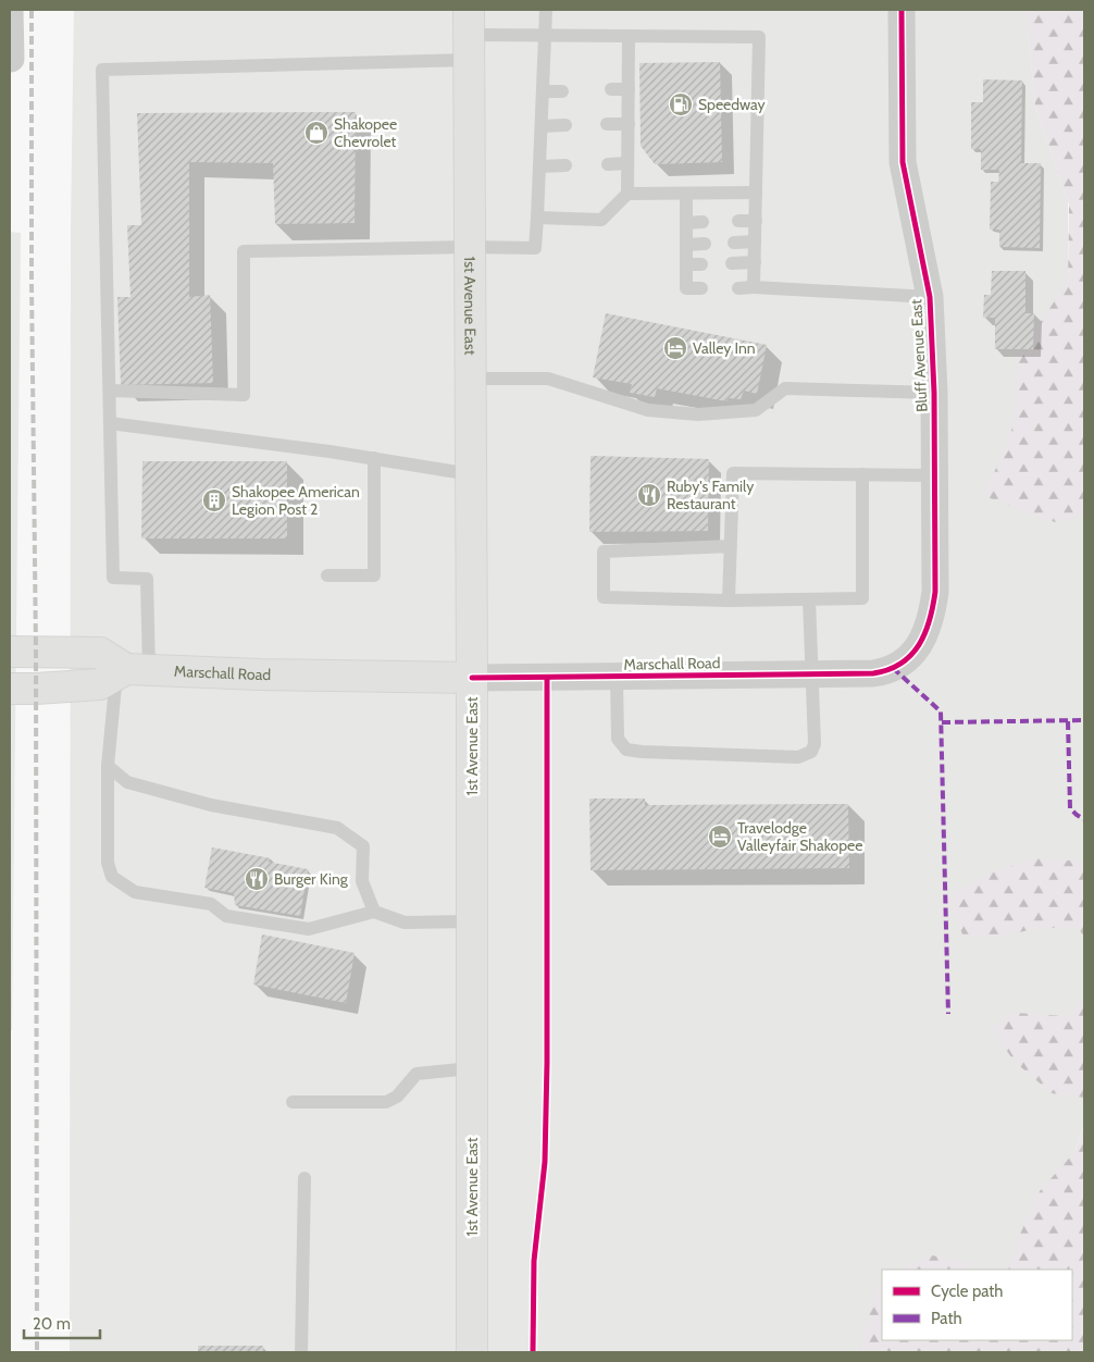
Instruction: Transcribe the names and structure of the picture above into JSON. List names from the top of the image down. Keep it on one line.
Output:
{"streets":{"main road":["1st Avenue East","Marschall Road"],"street":["Bluff Avenue East"]},"crossings":[["1st Avenue East","Marschall Road"],["Bluff Avenue East","Marschall Road"]],"places":{"fuel station":["Speedway"],"shop":["Shakopee Chevrolet"],"hotel":["Valley Inn","Travelodge Valleyfair Shakopee"],"restaurant":["Ruby's Family Restaurant","Burger King"],"building":["Shakopee American Legion Post 2"]},"legend":["Cycle path","Path"],"scale_bar":"20 m"}
